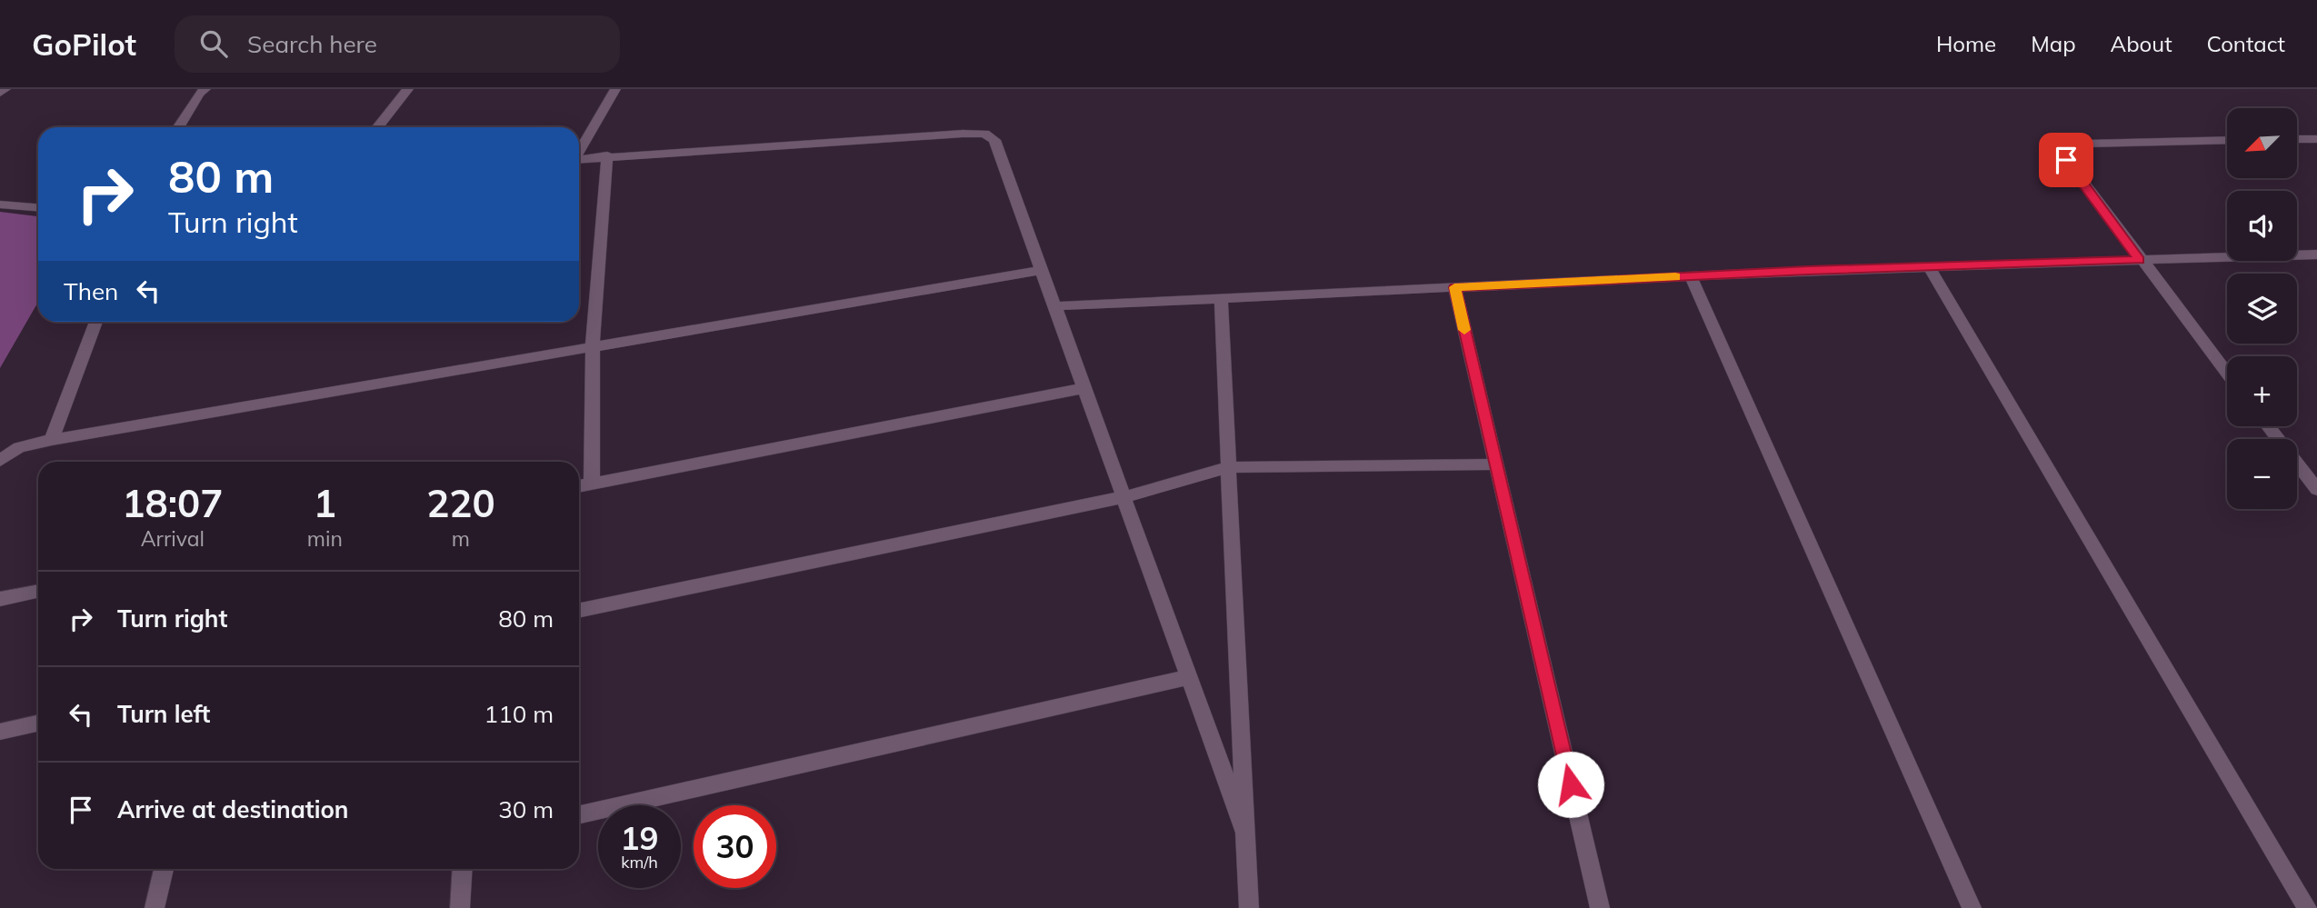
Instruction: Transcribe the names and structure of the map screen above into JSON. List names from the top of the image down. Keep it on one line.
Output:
{"north":"bottom left","page":{"header":"GoPilot","search":"Search here","nav":["Home","Map","About","Contact"],"map_buttons":["+","−"],"turn":["80 m","Turn right"],"then":"Then","eta":["18:07","Arrival","1","min","220","m"],"list":[{"name":"Turn right","value":"80 m"},{"name":"Turn left","value":"110 m"},{"name":"Arrive at destination","value":"30 m"}],"speed":"19 km/h","limit":"30"}}
